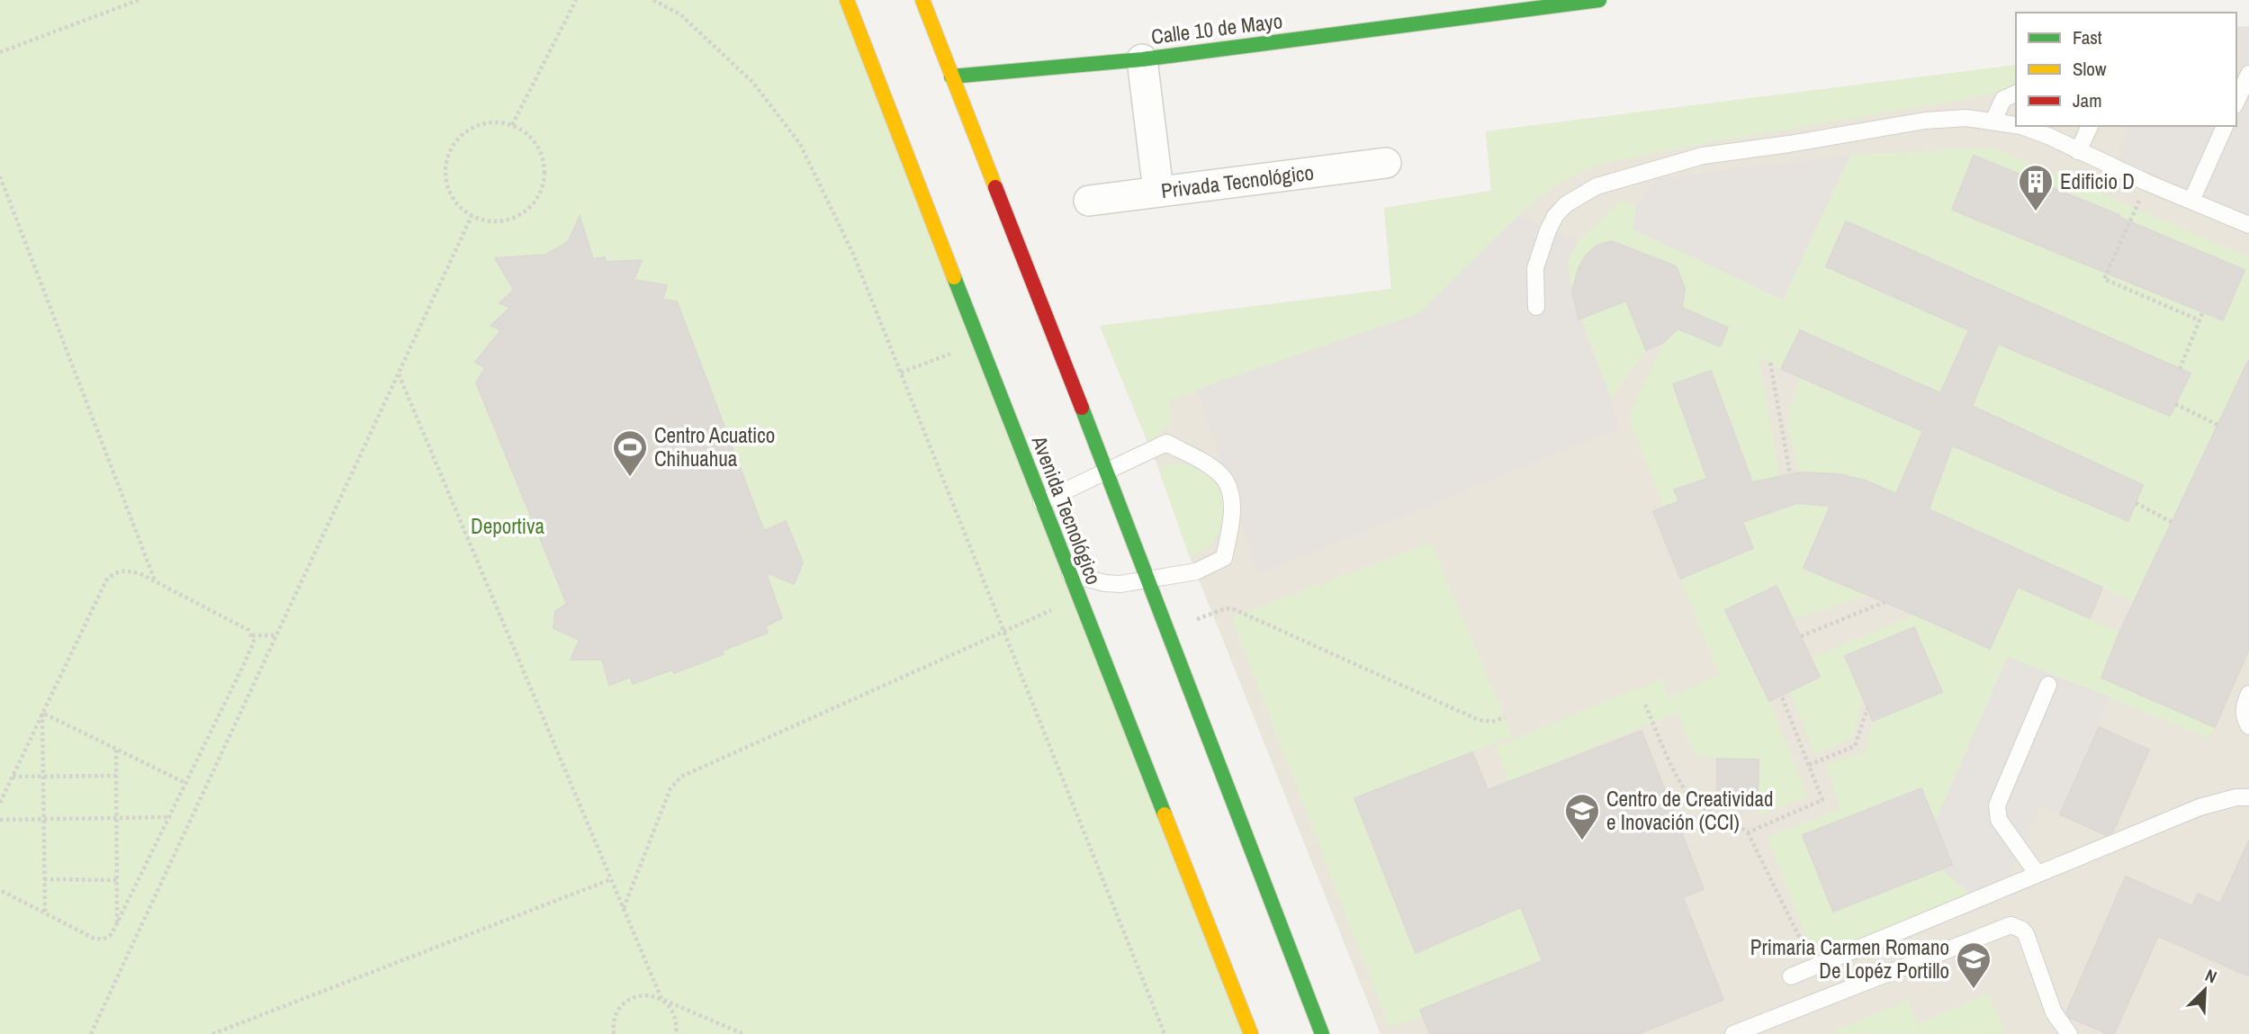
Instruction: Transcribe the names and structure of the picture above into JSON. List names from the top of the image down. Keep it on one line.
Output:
{"streets":{"main road":["Calle 10 de Mayo","Avenida Tecnológico"],"street":["Privada Tecnológico"]},"parks":["Deportiva"],"places":{"building":["Edificio D"],"sports":["Centro Acuatico Chihuahua"],"school or university":["Centro de Creatividad e Inovación (CCI)","Primaria Carmen Romano De Lopéz Portillo"]},"legend":["Fast","Slow","Jam"],"north":"top right"}
